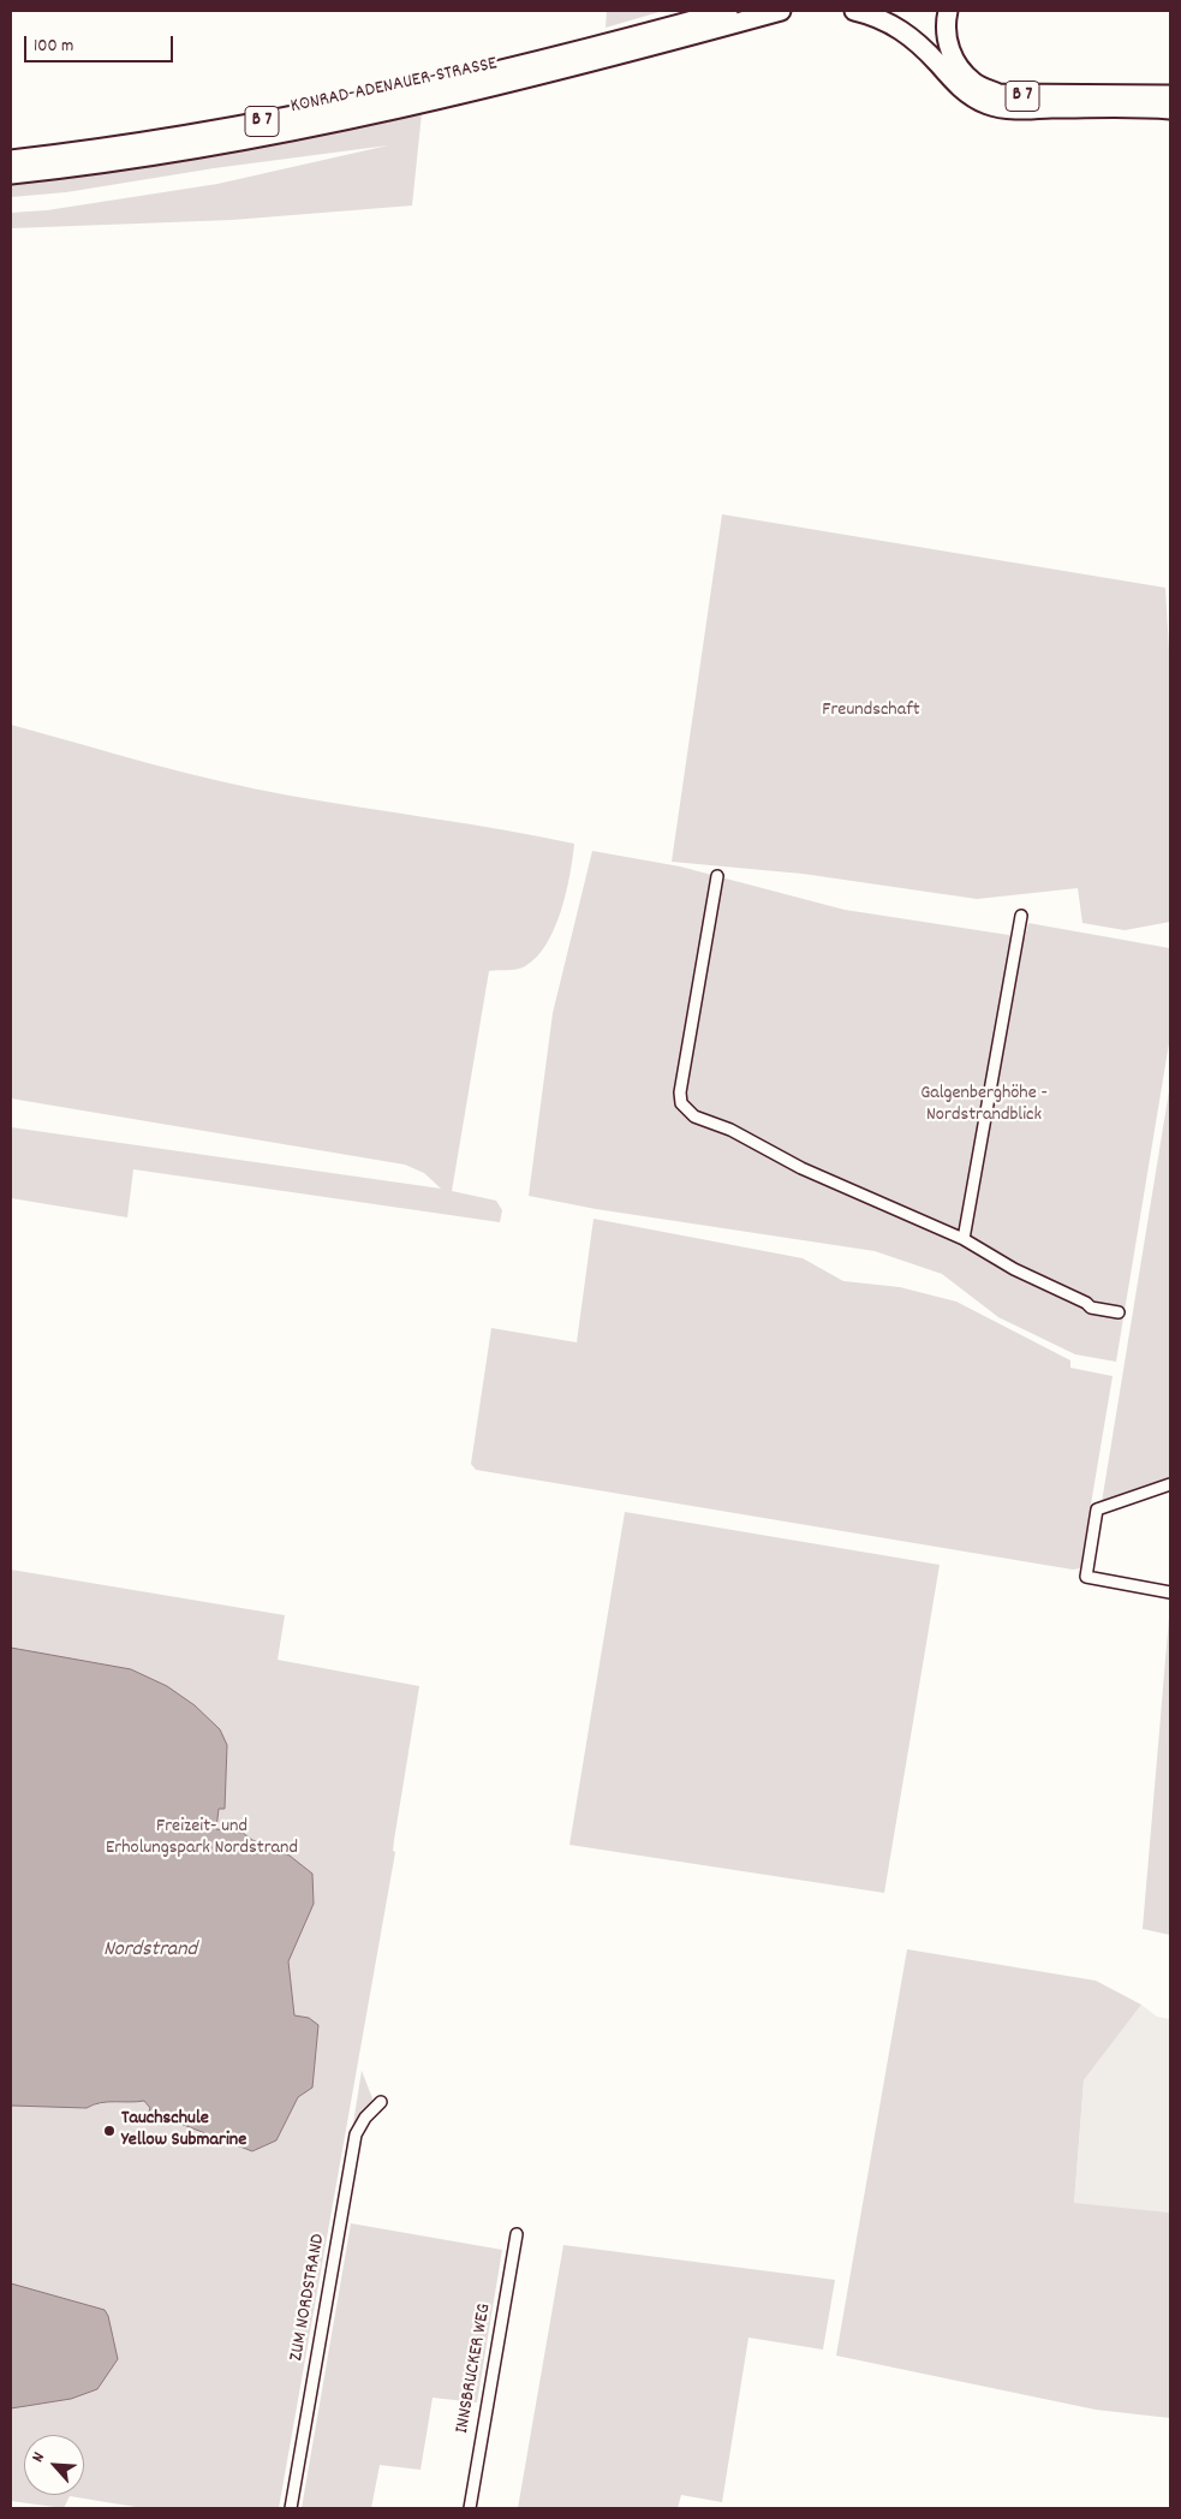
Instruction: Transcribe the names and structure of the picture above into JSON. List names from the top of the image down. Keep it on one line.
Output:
{"streets":{"highway":["KONRAD-ADENAUER-STRASSE","B 7"],"street":["ZUM NORDSTRAND","INNSBRUCKER WEG"]},"water":["Nordstrand"],"parks":["Freundschaft","Galgenberghöhe - Nordstrandblick","Freizeit- und Erholungspark Nordstrand"],"places":["Tauchschule Yellow Submarine"],"scale_bar":"100 m","north":"top left"}
